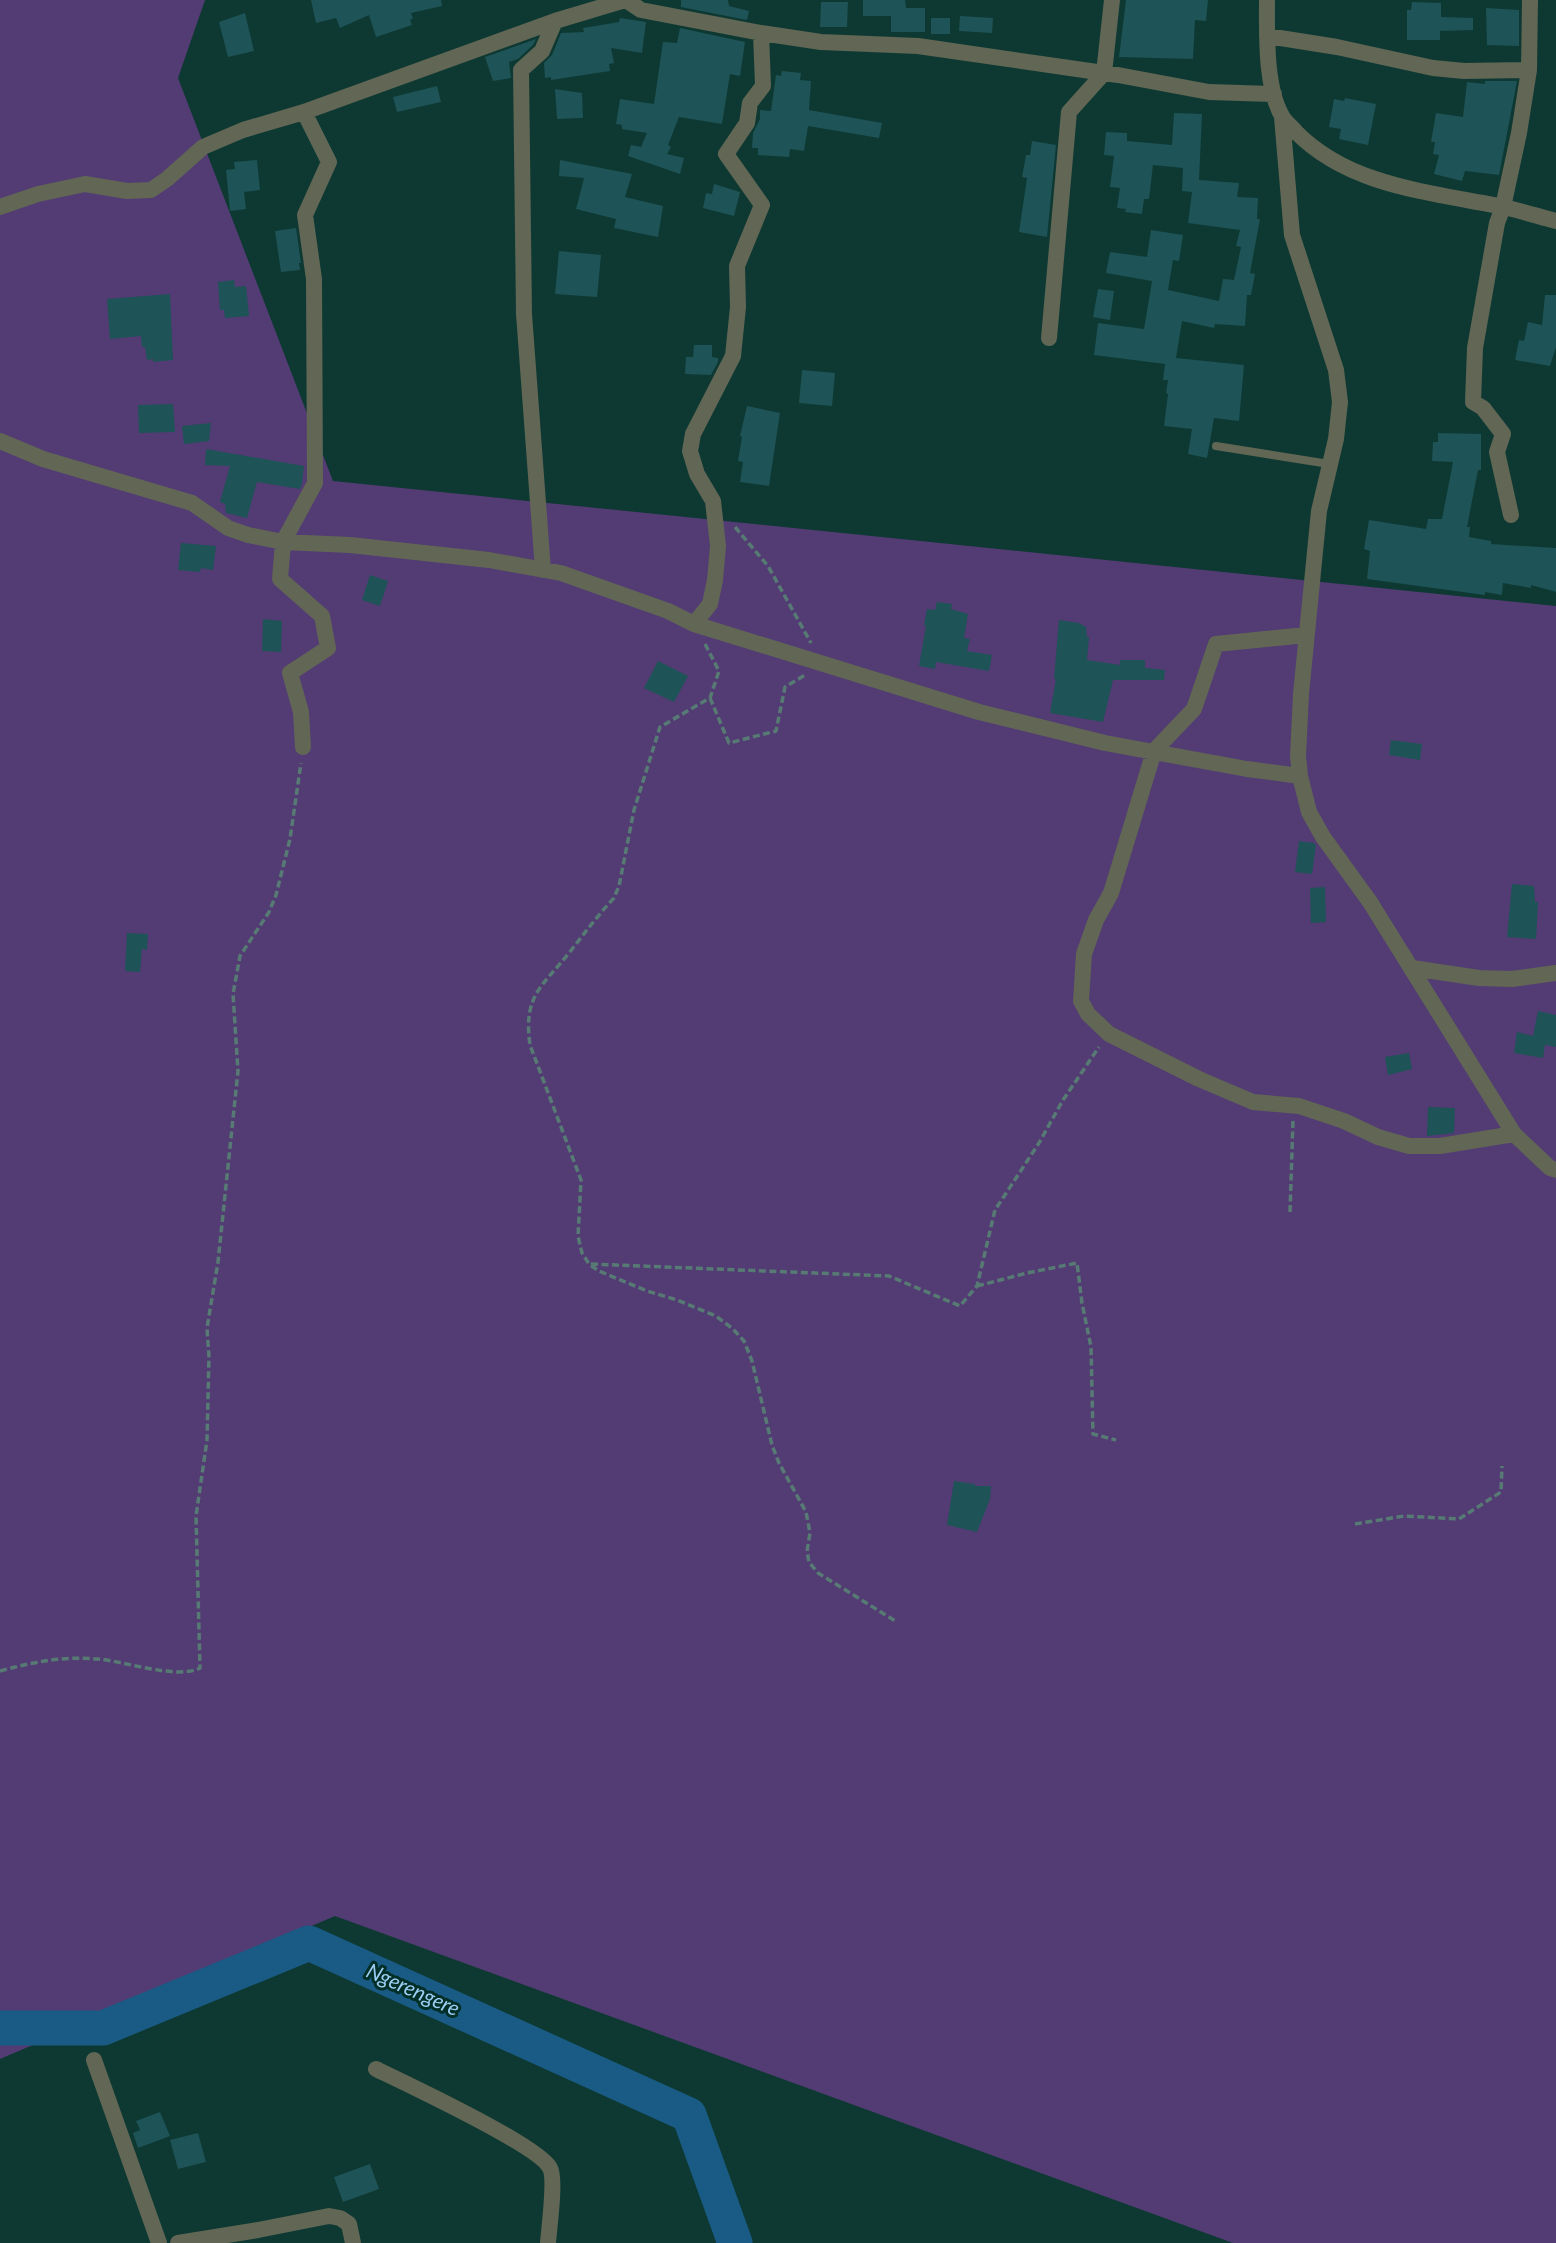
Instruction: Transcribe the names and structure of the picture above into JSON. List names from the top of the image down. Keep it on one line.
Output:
{"water":["Ngerengere"]}
